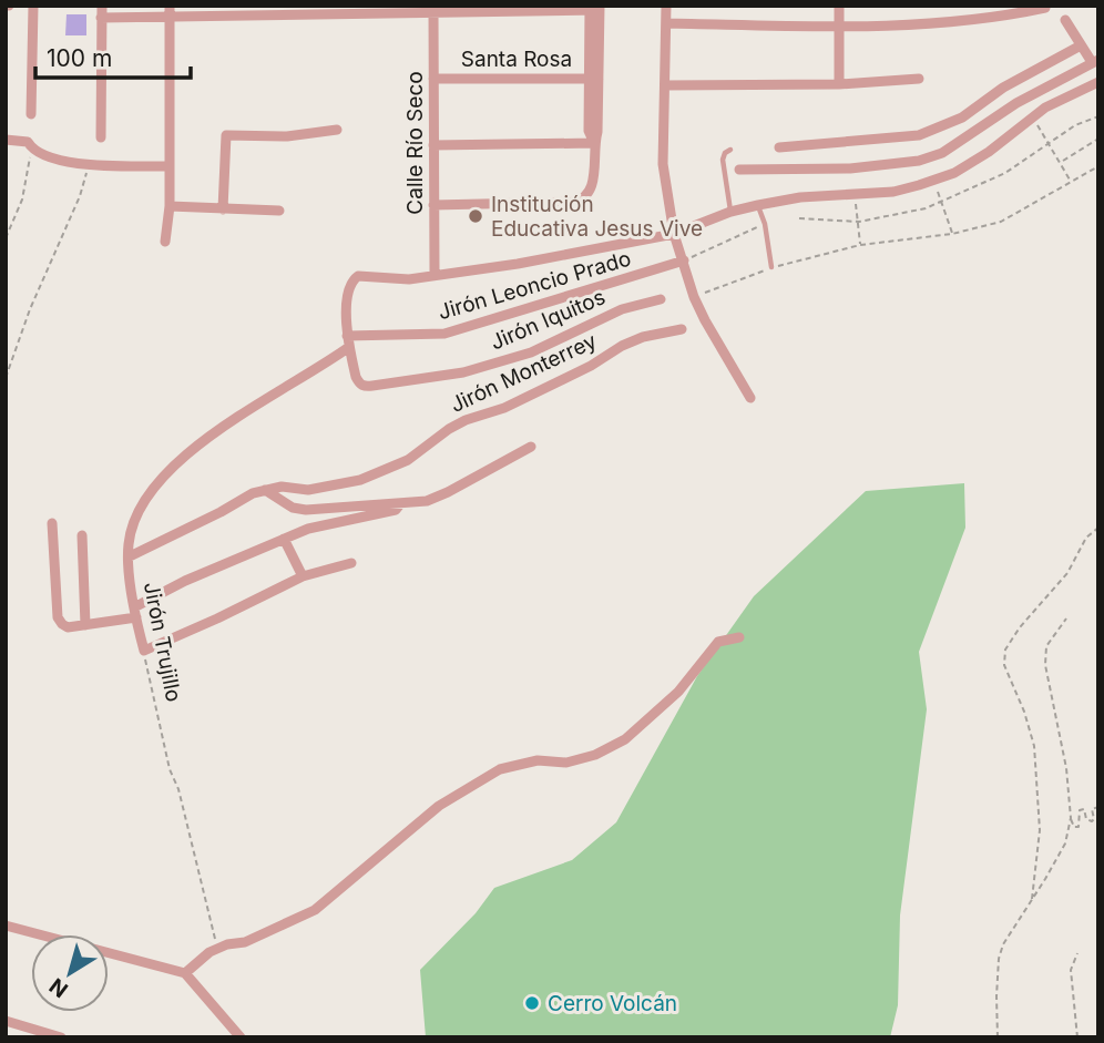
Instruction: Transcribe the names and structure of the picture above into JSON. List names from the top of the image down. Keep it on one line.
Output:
{"streets":{"street":["Santa Rosa","Calle Río Seco","Jirón Leoncio Prado","Jirón Iquitos","Jirón Monterrey","Jirón Trujillo"]},"crossings":[["Santa Rosa","Calle Río Seco"],["Jirón Iquitos","Jirón Trujillo"],["Jirón Monterrey","Jirón Trujillo"]],"places":["Institución Educativa Jesus Vive","Cerro Volcán"],"scale_bar":"100 m","north":"bottom left"}
